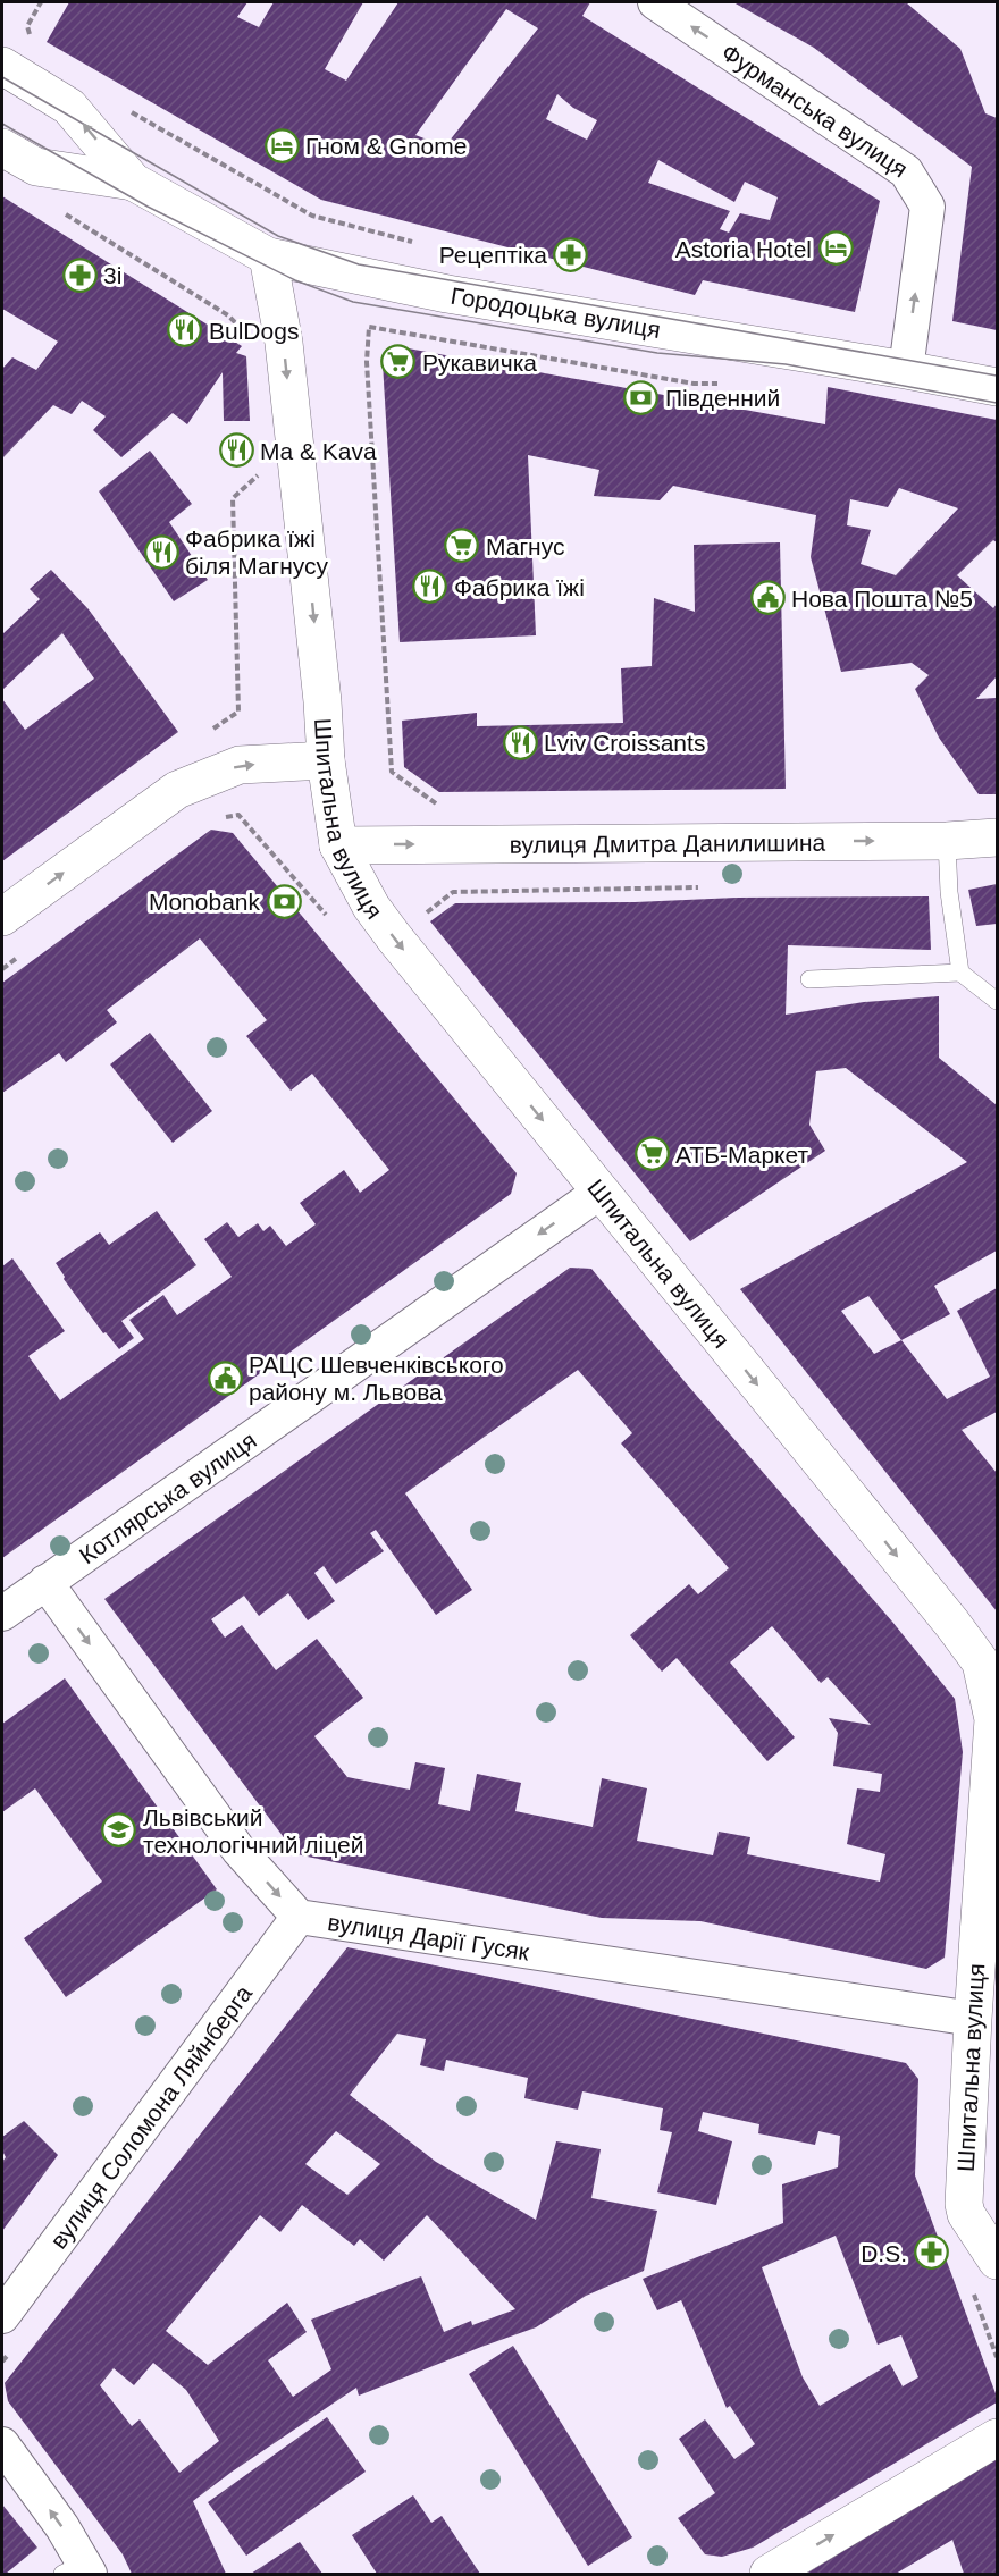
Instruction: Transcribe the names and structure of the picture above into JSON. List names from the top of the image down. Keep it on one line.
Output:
{"streets":{"street":["Фурманська вулиця","Городоцька вулиця","Шпитальна вулиця","вулиця Дмитра Данилишина","Котлярська вулиця","вулиця Дарії Гусяк","вулиця Соломона Ляйнберга"]},"crossings":[["Фурманська вулиця","Городоцька вулиця"],["Городоцька вулиця","Шпитальна вулиця"],["Шпитальна вулиця","вулиця Дмитра Данилишина"],["Шпитальна вулиця","Котлярська вулиця"],["Шпитальна вулиця","вулиця Дарії Гусяк"],["Котлярська вулиця","вулиця Дарії Гусяк"],["вулиця Дарії Гусяк","вулиця Соломона Ляйнберга"]],"one_way":["Фурманська вулиця","Шпитальна вулиця","вулиця Дмитра Данилишина","Котлярська вулиця","вулиця Дарії Гусяк"],"places":{"hotel":["Гном & Gnome","Astoria Hotel"],"pharmacy":["Рецептіка","3і","D.S."],"restaurant":["BulDogs","Ma & Kava","Фабрика їжі біля Магнусу","Фабрика їжі","Lviv Croissants"],"supermarket":["Рукавичка","Магнус","АТБ-Маркет"],"bank":["Південний","Monobank"],"public building":["Нова Пошта №5","РАЦС Шевченківського району м. Львова"],"school or university":["Львівський технологічний ліцей"]}}
